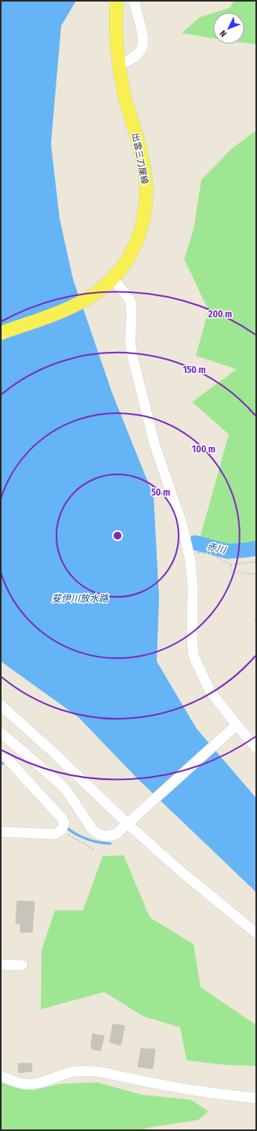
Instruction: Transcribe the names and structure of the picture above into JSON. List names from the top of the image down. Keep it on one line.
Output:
{"streets":{"main road":["出雲三刀屋線"]},"water":["赤川","斐伊川放水路"],"north":"bottom left","rings":["200 m","150 m","100 m","50 m"]}
